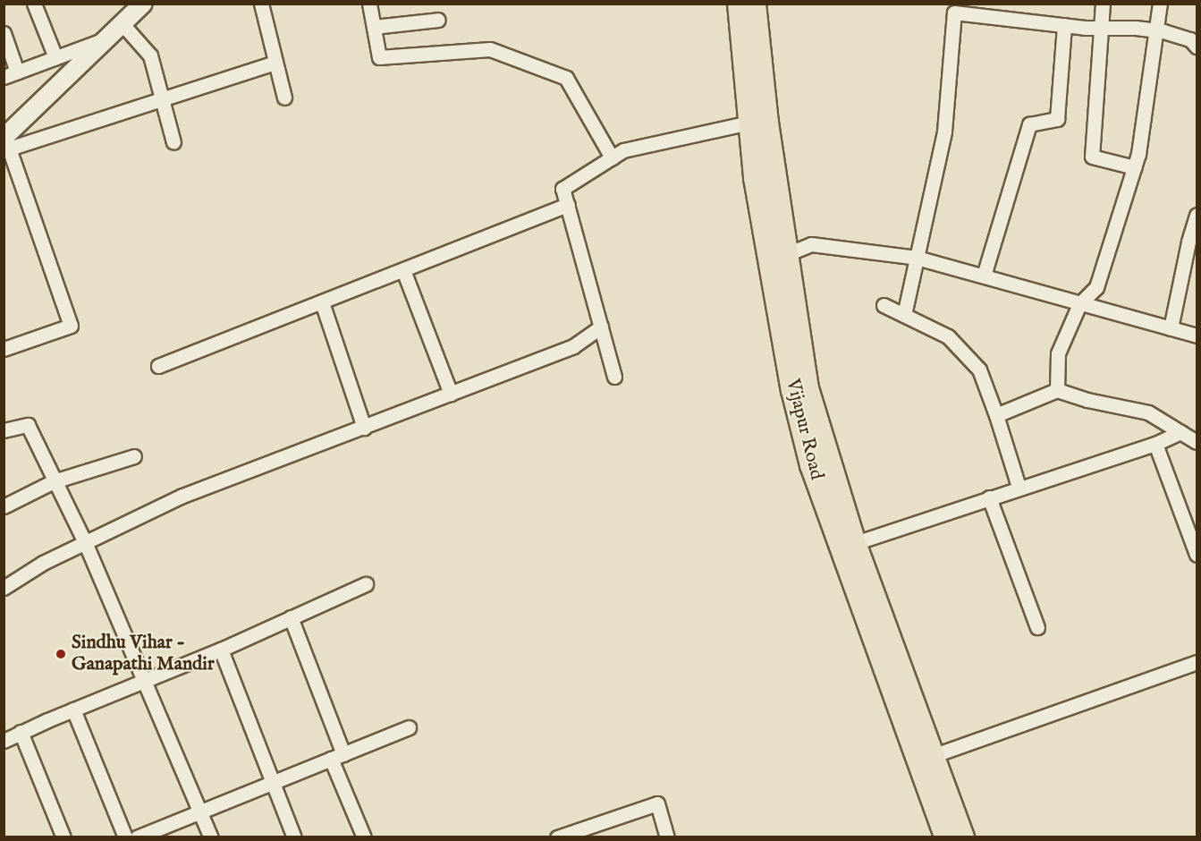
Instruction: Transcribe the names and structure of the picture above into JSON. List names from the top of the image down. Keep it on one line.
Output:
{"streets":{"main road":["Vijapur Road"]},"places":["Sindhu Vihar - Ganapathi Mandir"]}
